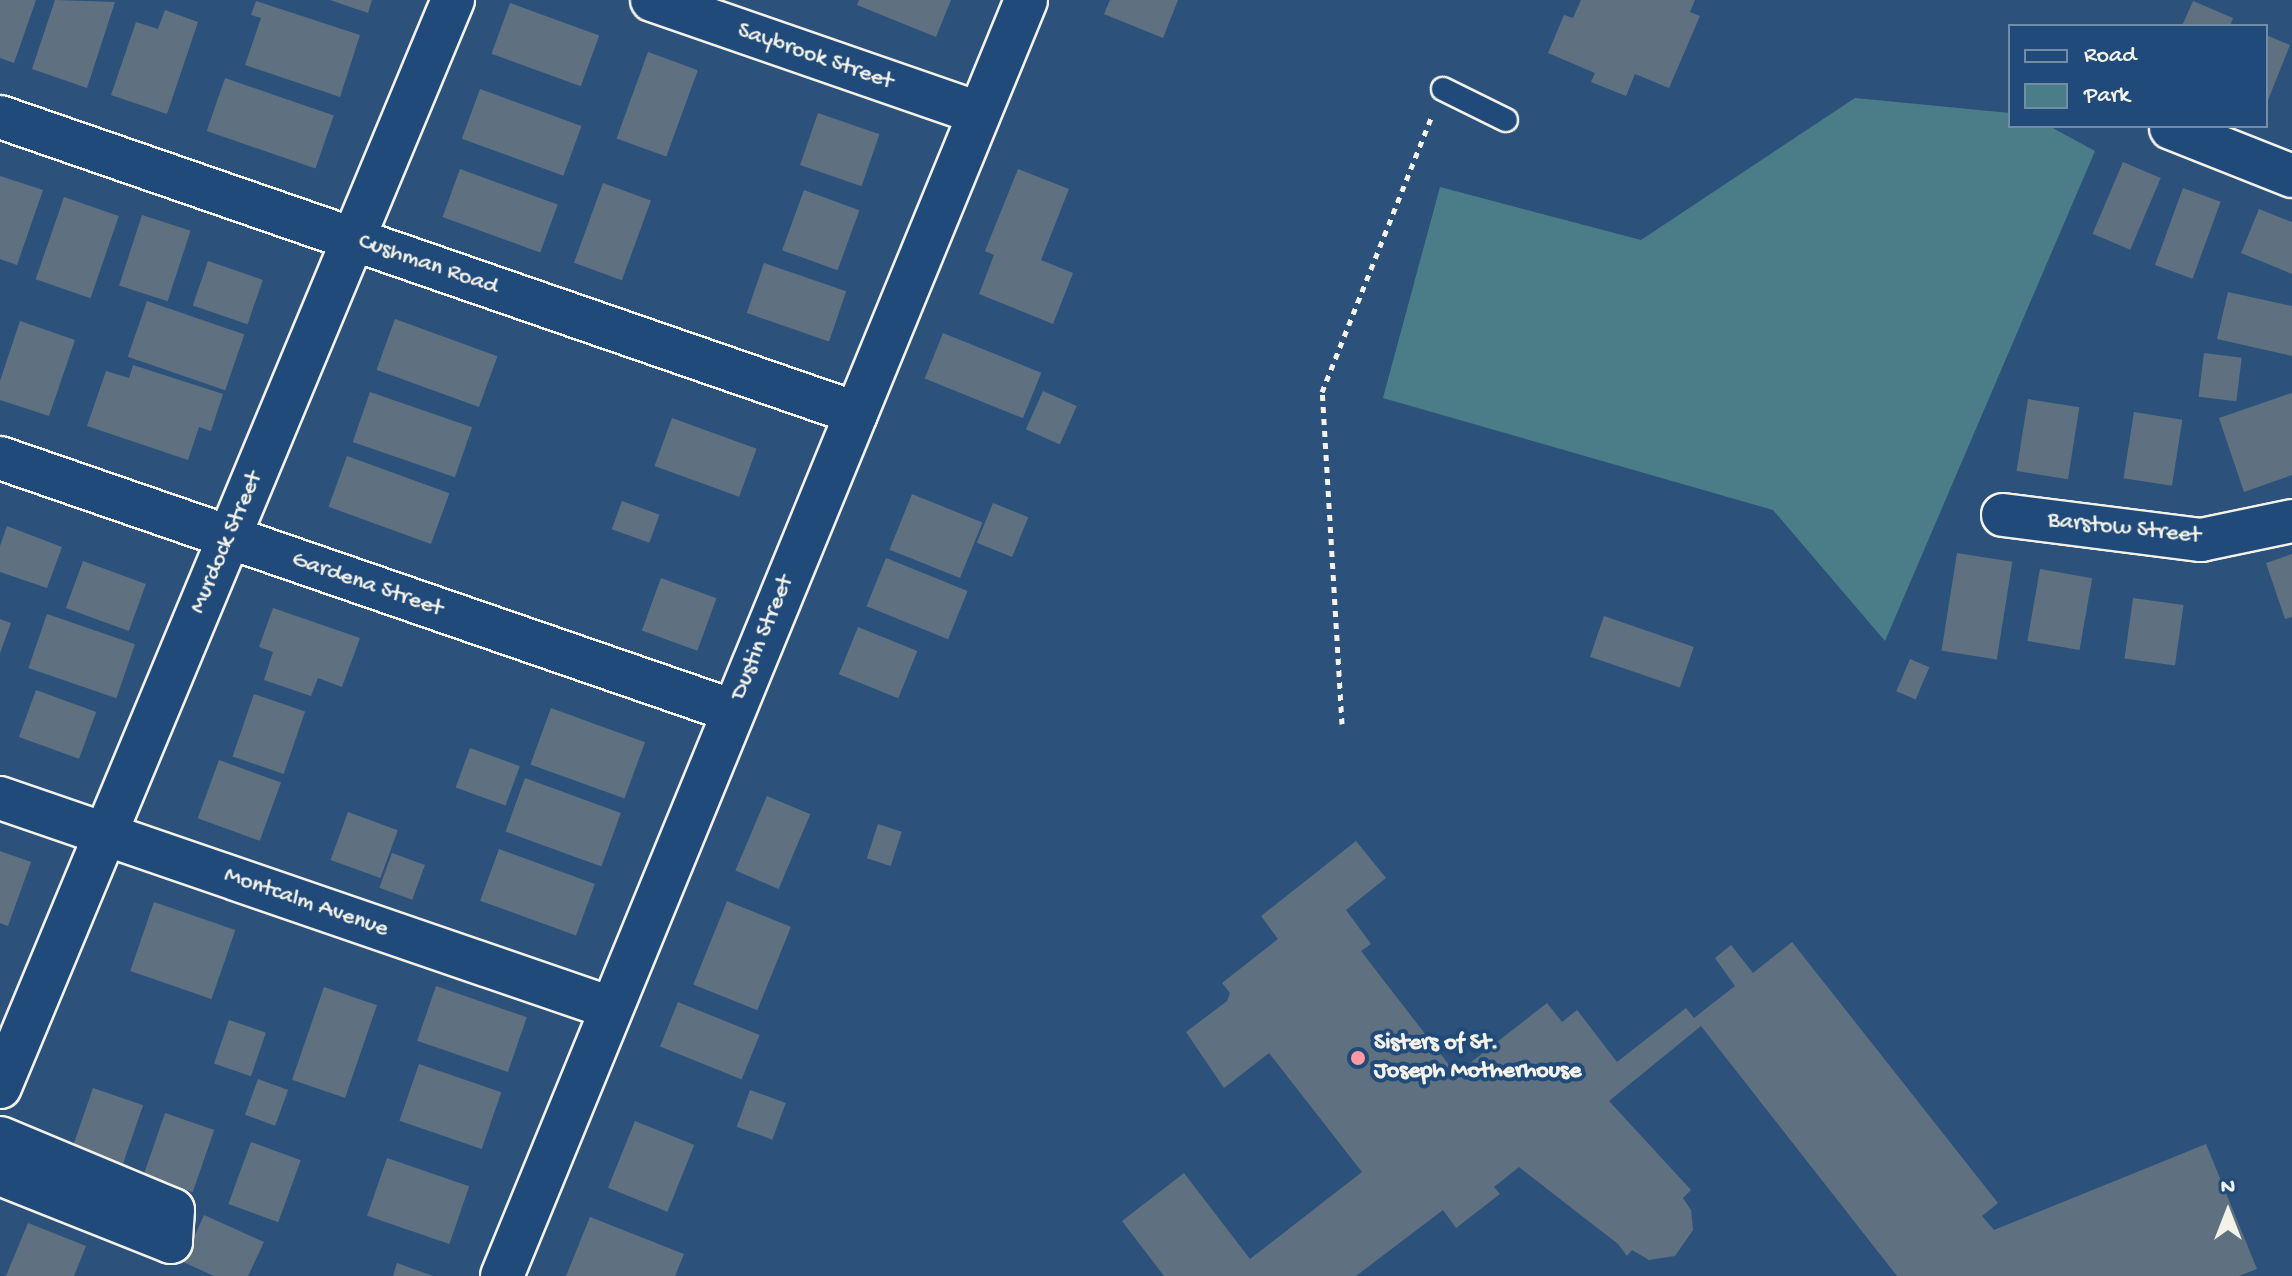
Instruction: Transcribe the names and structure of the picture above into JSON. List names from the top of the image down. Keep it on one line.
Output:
{"streets":{"street":["Saybrook Street","Cushman Road","Barstow Street","Murdock Street","Gardena Street","Dustin Street","Montcalm Avenue"]},"crossings":[["Saybrook Street","Dustin Street"],["Cushman Road","Murdock Street"],["Cushman Road","Dustin Street"],["Murdock Street","Gardena Street"],["Murdock Street","Montcalm Avenue"],["Gardena Street","Dustin Street"],["Dustin Street","Montcalm Avenue"]],"places":["Sisters of St. Joseph Motherhouse"],"legend":["Road","Park"],"north":"top"}
